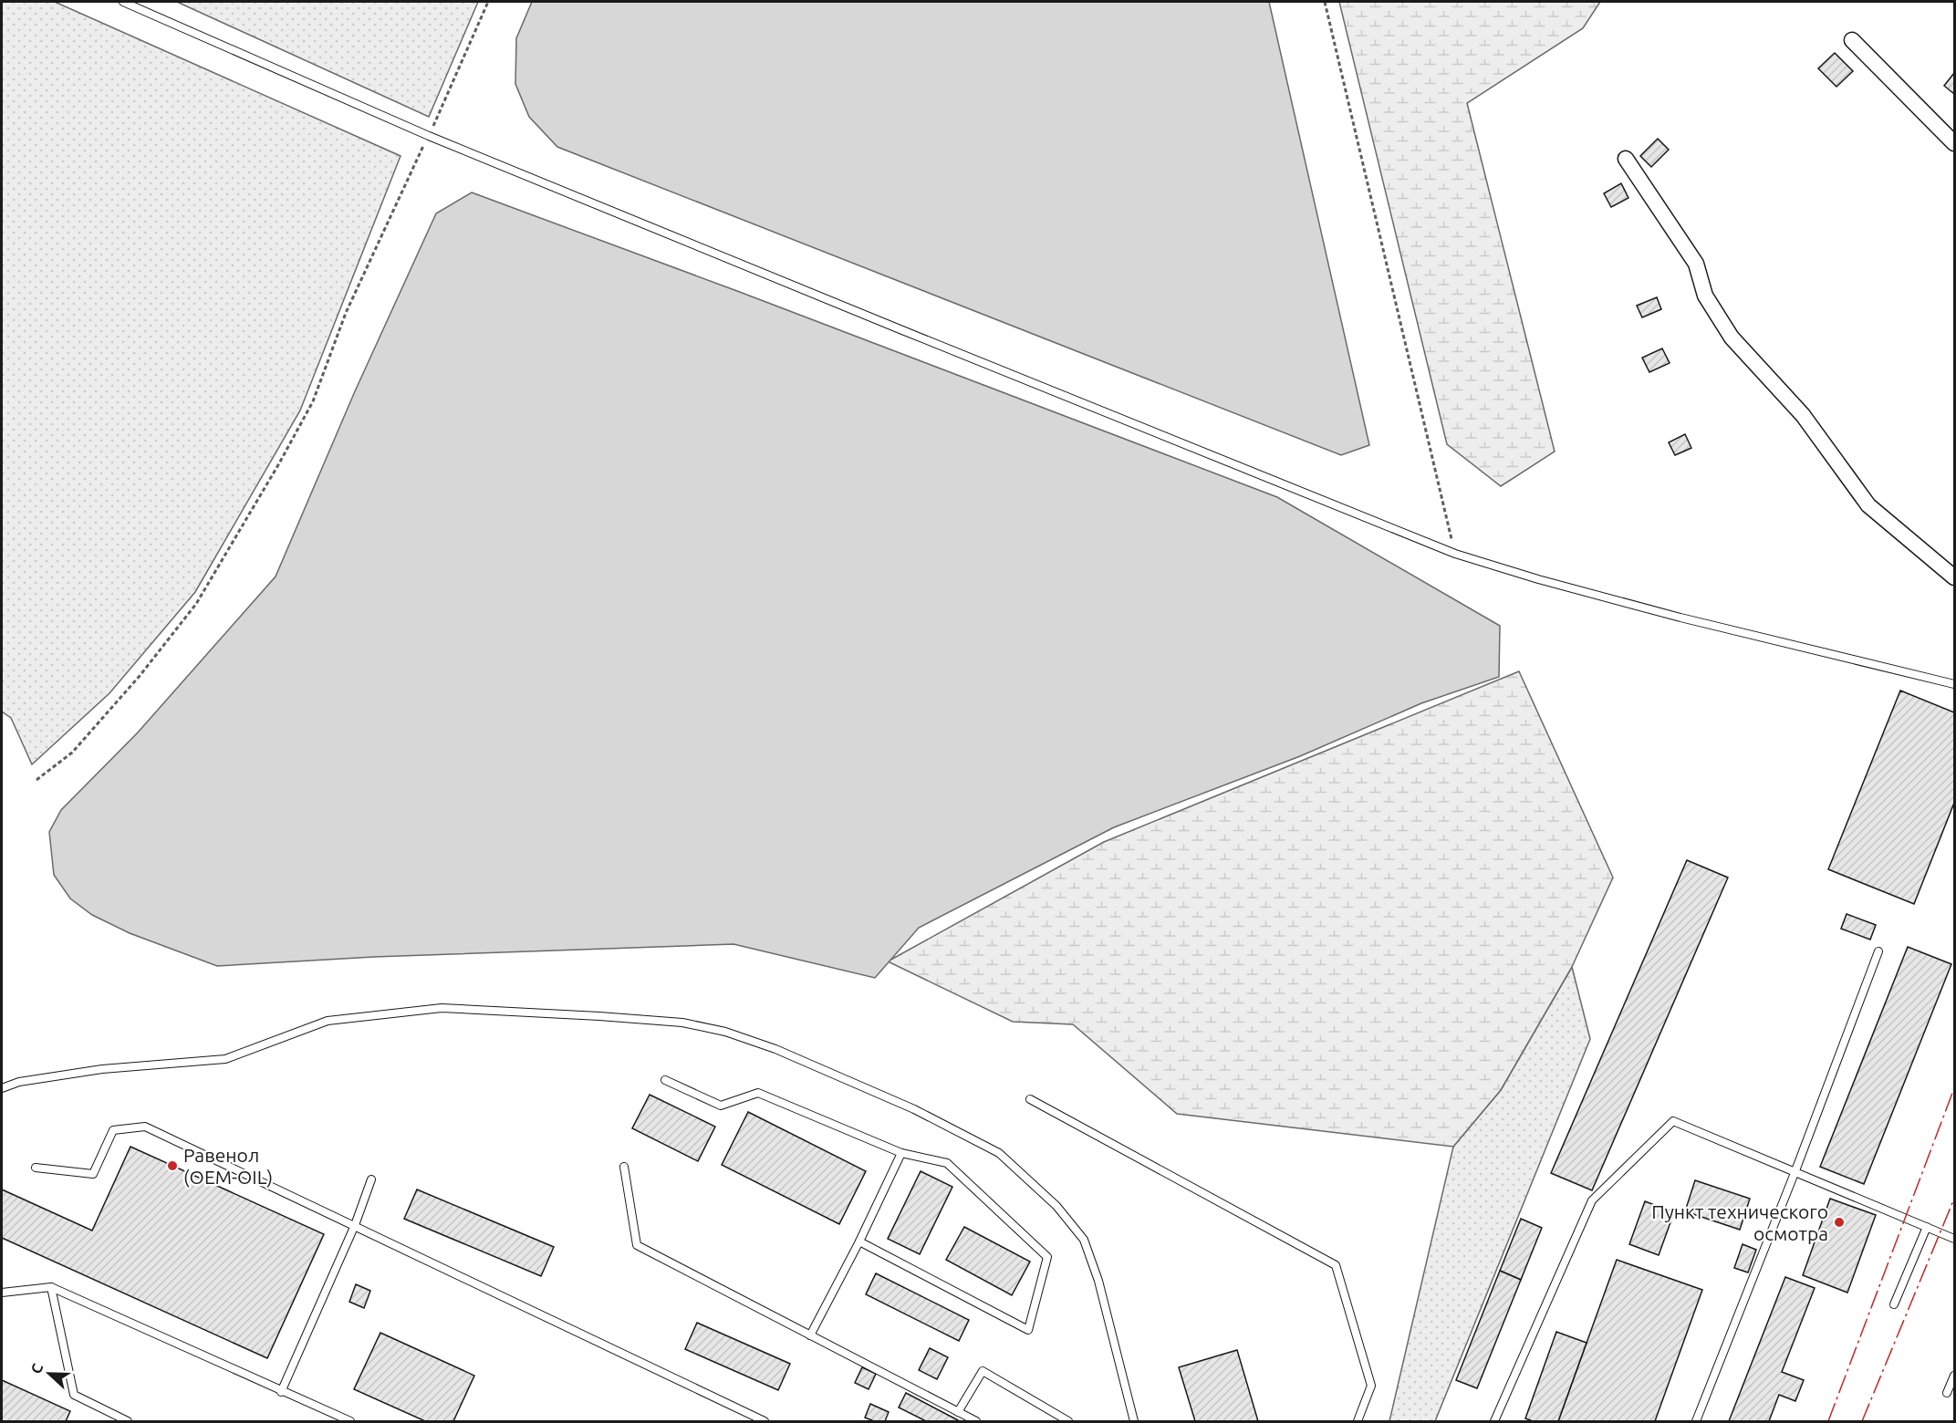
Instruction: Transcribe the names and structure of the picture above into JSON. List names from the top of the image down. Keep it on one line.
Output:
{"places":["Равенол (OEM-OIL)","Пункт технического осмотра"],"north":"left"}
